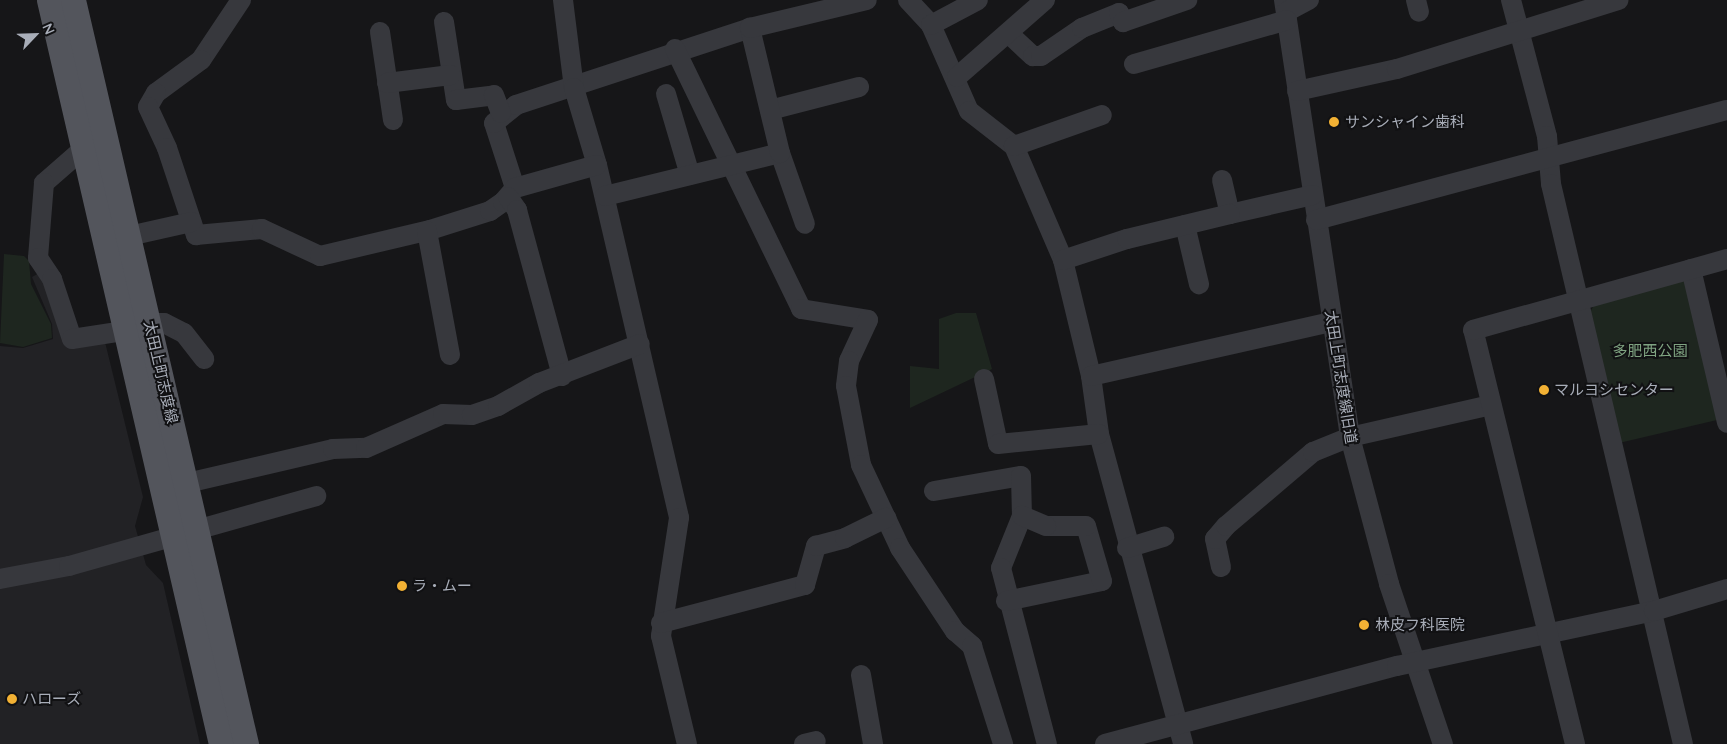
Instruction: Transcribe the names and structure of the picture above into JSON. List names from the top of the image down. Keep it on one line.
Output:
{"streets":{"main road":["太田上町志度線"],"street":["太田上町志度線旧道"]},"parks":["多肥西公園"],"places":["サンシャイン歯科","マルヨシセンター","ラ・ムー","林皮フ科医院","ハローズ"],"north":"top right"}
